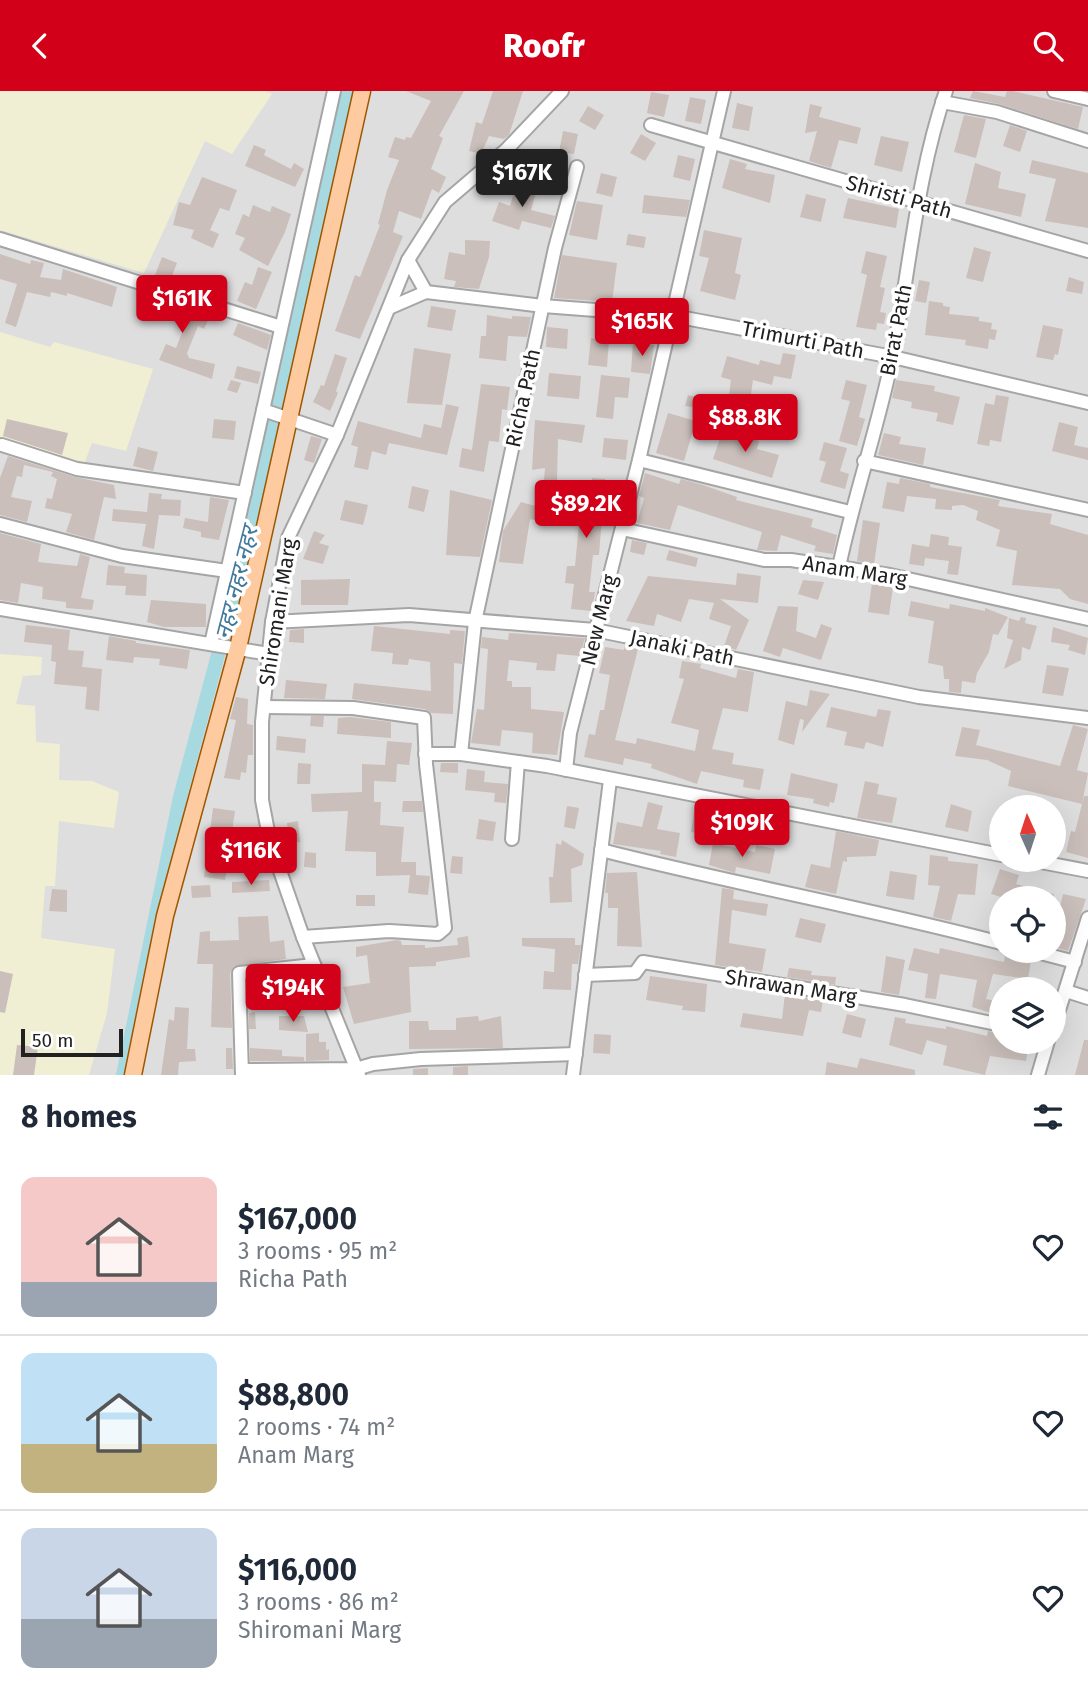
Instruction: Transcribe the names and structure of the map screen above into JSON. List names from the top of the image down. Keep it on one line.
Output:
{"streets":{"street":["Shristi Path","Birat Path","Trimurti Path","Richa Path","Anam Marg","Shiromani Marg","New Marg","Janaki Path","Shrawan Marg"]},"crossings":[["Shristi Path","Birat Path"],["Shristi Path","New Marg"],["Birat Path","Trimurti Path"],["Birat Path","Anam Marg"],["Trimurti Path","Richa Path"],["Trimurti Path","New Marg"],["Richa Path","Janaki Path"],["Anam Marg","New Marg"],["Shiromani Marg","Janaki Path"],["New Marg","Janaki Path"]],"water":["नहर नहर नहर"],"scale_bar":"50 m","north":"top","page":{"header":"Roofr","price":["$167K","$161K","$165K","$88.8K","$89.2K","$109K","$116K","$194K"],"scale":"50 m","heading":"8 homes","list":[{"name":"$167,000","note":"3 rooms · 95 m² · Richa Path"},{"name":"$88,800","note":"2 rooms · 74 m² · Anam Marg"},{"name":"$116,000","note":"3 rooms · 86 m² · Shiromani Marg"}]}}
